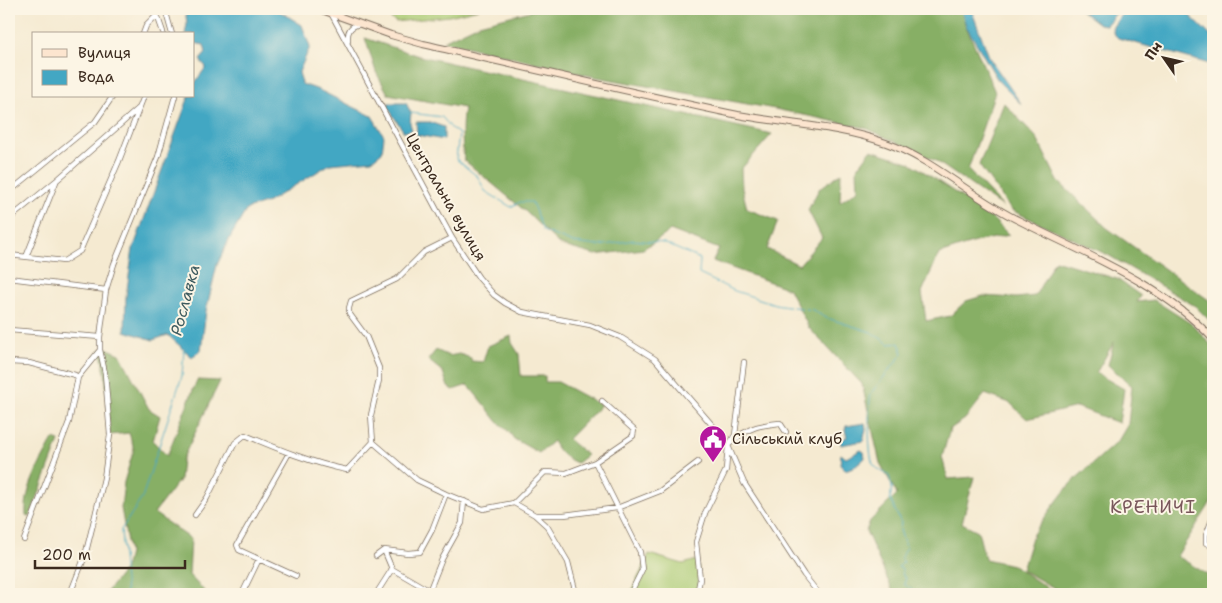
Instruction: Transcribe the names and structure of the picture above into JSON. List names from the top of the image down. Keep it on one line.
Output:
{"streets":{"street":["Центральна вулиця"]},"districts":["КРЕНИЧІ"],"water":["Рославка"],"places":{"public building":["Сільський клуб"]},"legend":["Вулиця","Вода"],"scale_bar":"200 m","north":"top left"}
